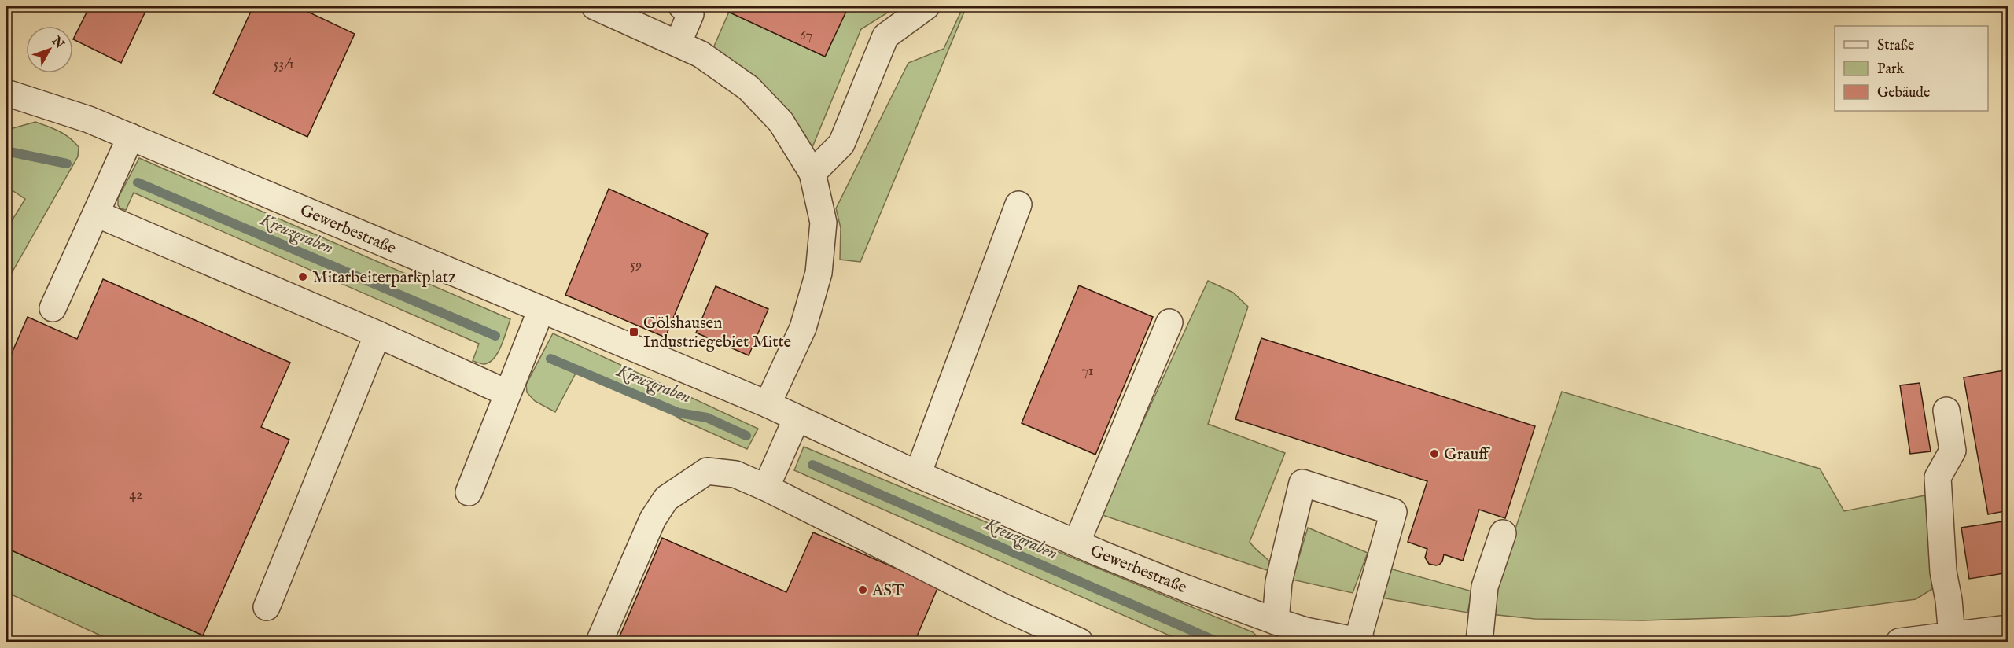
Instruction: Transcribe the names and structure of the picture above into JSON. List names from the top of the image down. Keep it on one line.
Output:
{"streets":{"street":["Gewerbestraße"]},"water":["Kreuzgraben"],"places":{"other":["Mitarbeiterparkplatz","Grauff","AST"],"transit":["Gölshausen Industriegebiet Mitte"]},"house_numbers":["67","53/1","59","71","42"],"legend":["Straße","Park","Gebäude"],"north":"top right"}
